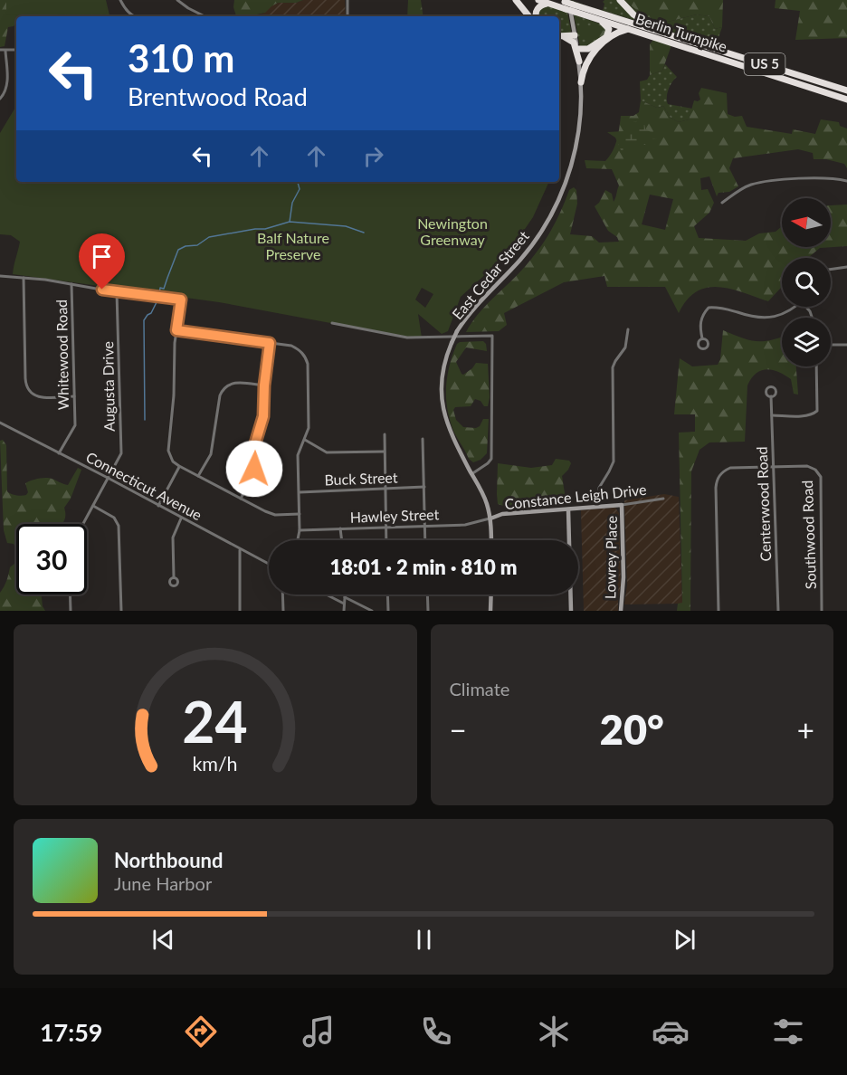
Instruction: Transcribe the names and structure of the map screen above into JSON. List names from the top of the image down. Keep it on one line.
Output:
{"streets":{"highway":["Berlin Turnpike","US 5"],"main road":["East Cedar Street","Constance Leigh Drive","Lowrey Place"],"street":["Whitewood Road","Augusta Drive","Buck Street","Connecticut Avenue","Centerwood Road","Hawley Street","Southwood Road"]},"crossings":[["Berlin Turnpike","East Cedar Street"],["East Cedar Street","Constance Leigh Drive"],["East Cedar Street","Hawley Street"],["Whitewood Road","Connecticut Avenue"],["Augusta Drive","Connecticut Avenue"],["Constance Leigh Drive","Hawley Street"],["Constance Leigh Drive","Lowrey Place"],["Centerwood Road","Southwood Road"]],"parks":["Newington Greenway","Balf Nature Preserve"],"north":"left","page":{"turn":["310 m","Brentwood Road"],"limit":"30","trip":"18:01 · 2 min · 810 m","tile":"Climate","heat":["−","20°","+"],"song":["Northbound","June Harbor"],"tabs":"17:59","gauge":["24","km/h"]}}
